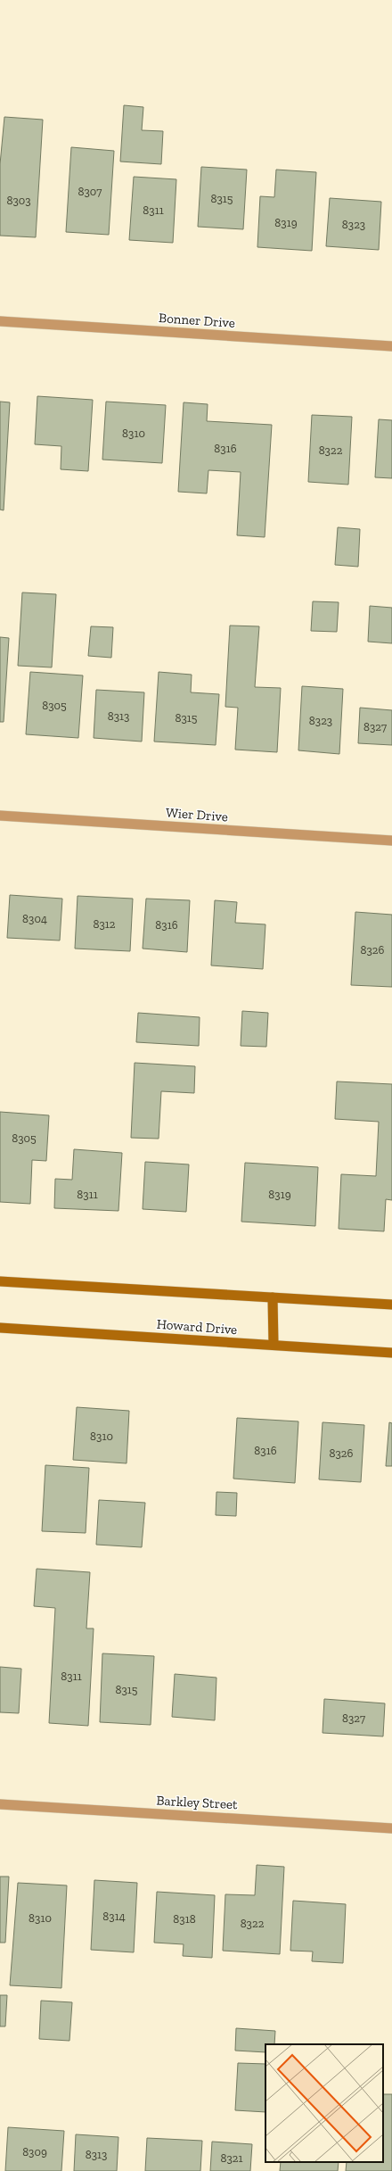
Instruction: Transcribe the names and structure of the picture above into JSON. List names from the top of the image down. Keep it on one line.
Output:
{"streets":{"main road":["Howard Drive"],"street":["Bonner Drive","Wier Drive","Barkley Street"]},"house_numbers":["8307","8315","8303","8311","8319","8323","8310","8316","8322","8305","8313","8315","8323","8327","8304","8312","8316","8326","8305","8311","8319","8310","8316","8326","8311","8315","8327","8314","8310","8318","8322","8309","8313","8321"]}
